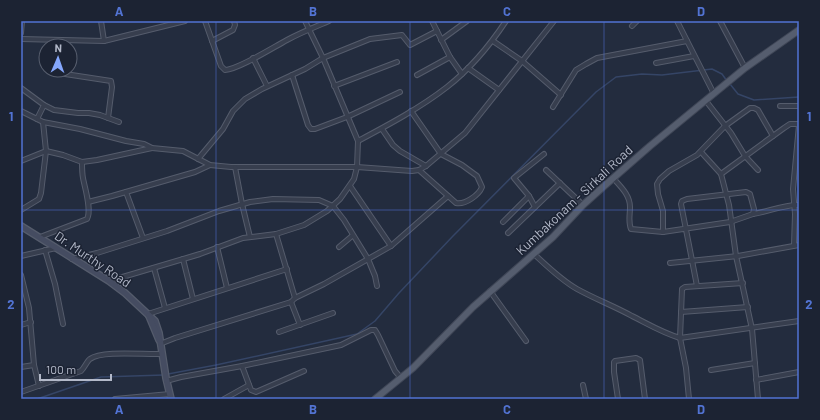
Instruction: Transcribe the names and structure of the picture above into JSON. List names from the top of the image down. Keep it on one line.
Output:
{"streets":{"main road":["Kumbakonam - Sirkali Road","Dr. Murthy Road"]},"scale_bar":"100 m","north":"top","grid":{"columns":["A","B","C","D"],"rows":["1","2"]}}
